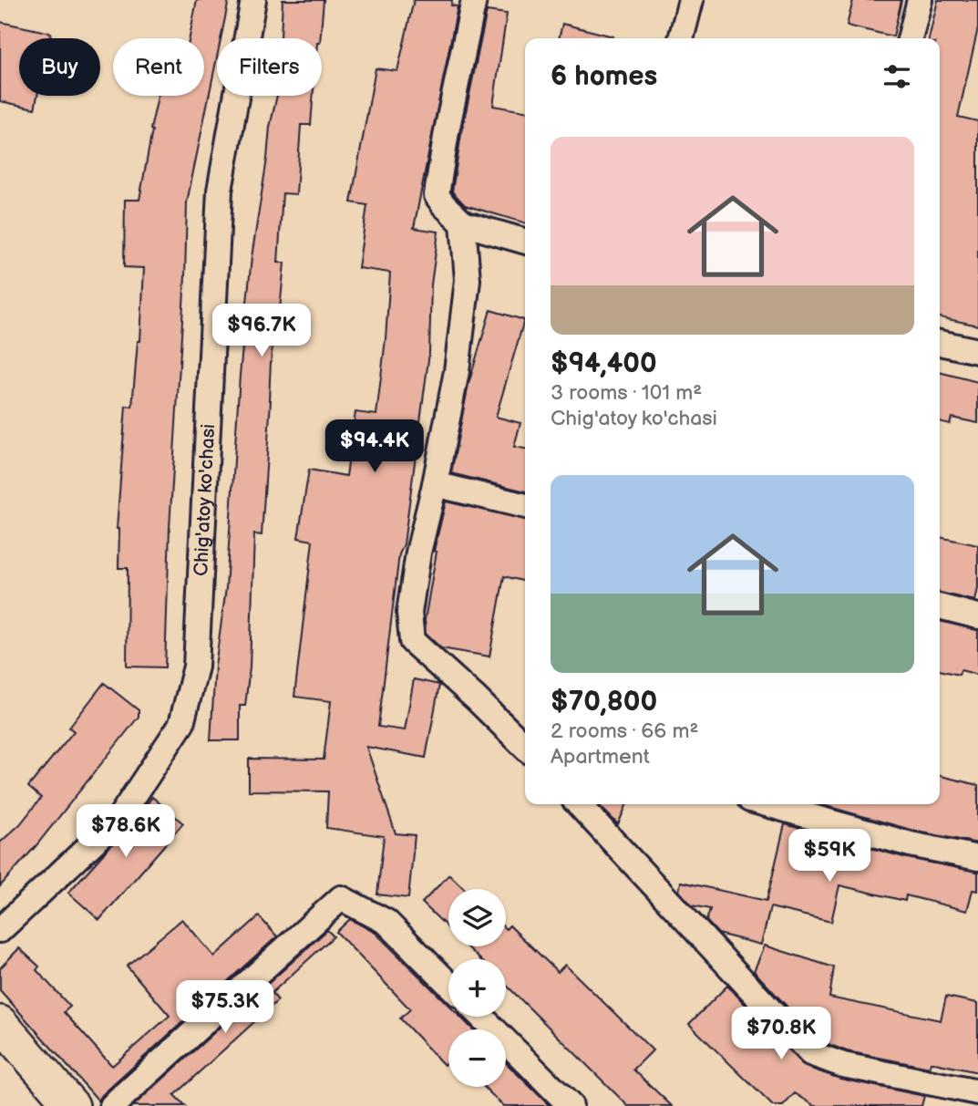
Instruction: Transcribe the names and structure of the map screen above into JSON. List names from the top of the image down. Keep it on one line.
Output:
{"streets":{"street":["Chig'atoy ko'chasi"]},"page":{"chip":["Buy","Rent","Filters"],"heading":"6 homes","list":[{"name":"$94,400","note":"3 rooms · 101 m² · Chig'atoy ko'chasi"},{"name":"$70,800","note":"2 rooms · 66 m² · Apartment"}],"price":["$96.7K","$94.4K","$78.6K","$59K","$75.3K","$70.8K"],"map_buttons":["+","−"]}}
